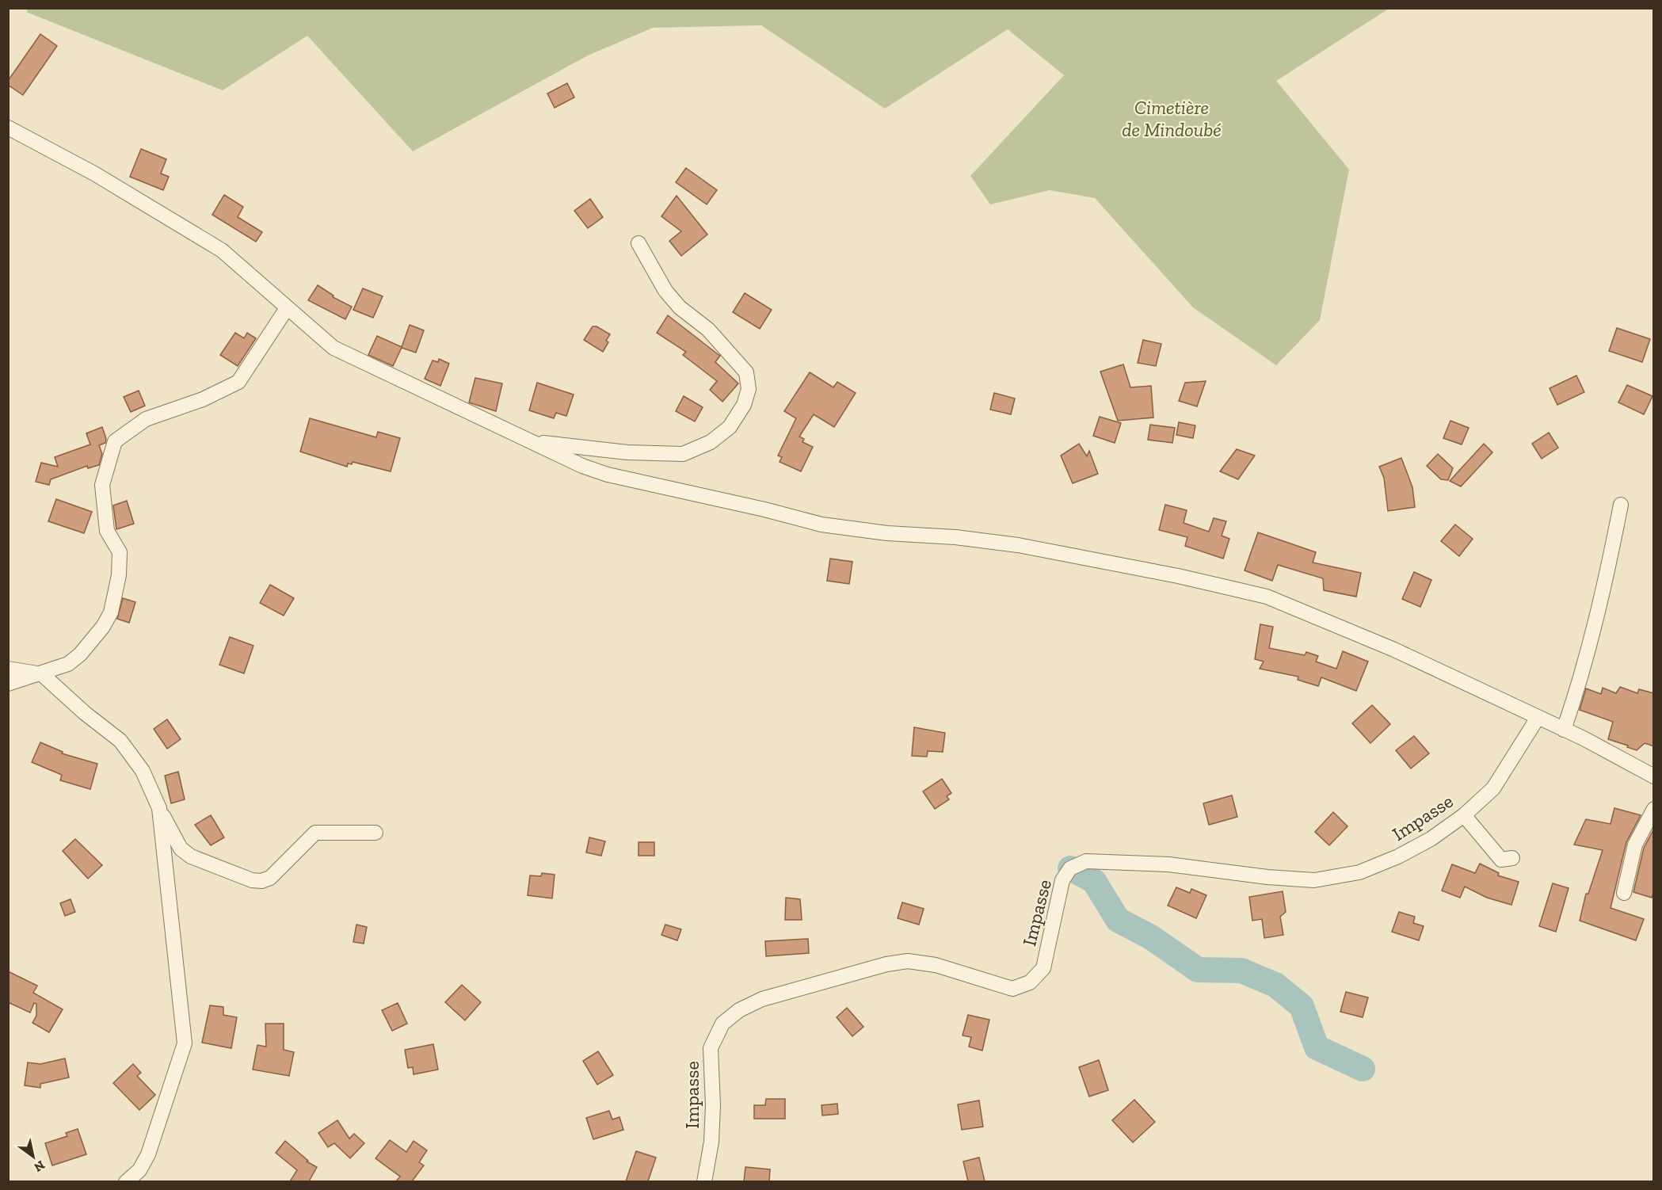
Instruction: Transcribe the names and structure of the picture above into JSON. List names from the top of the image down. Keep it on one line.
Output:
{"streets":{"street":["Impasse"]},"parks":["Cimetière de Mindoubé"],"north":"bottom right"}
